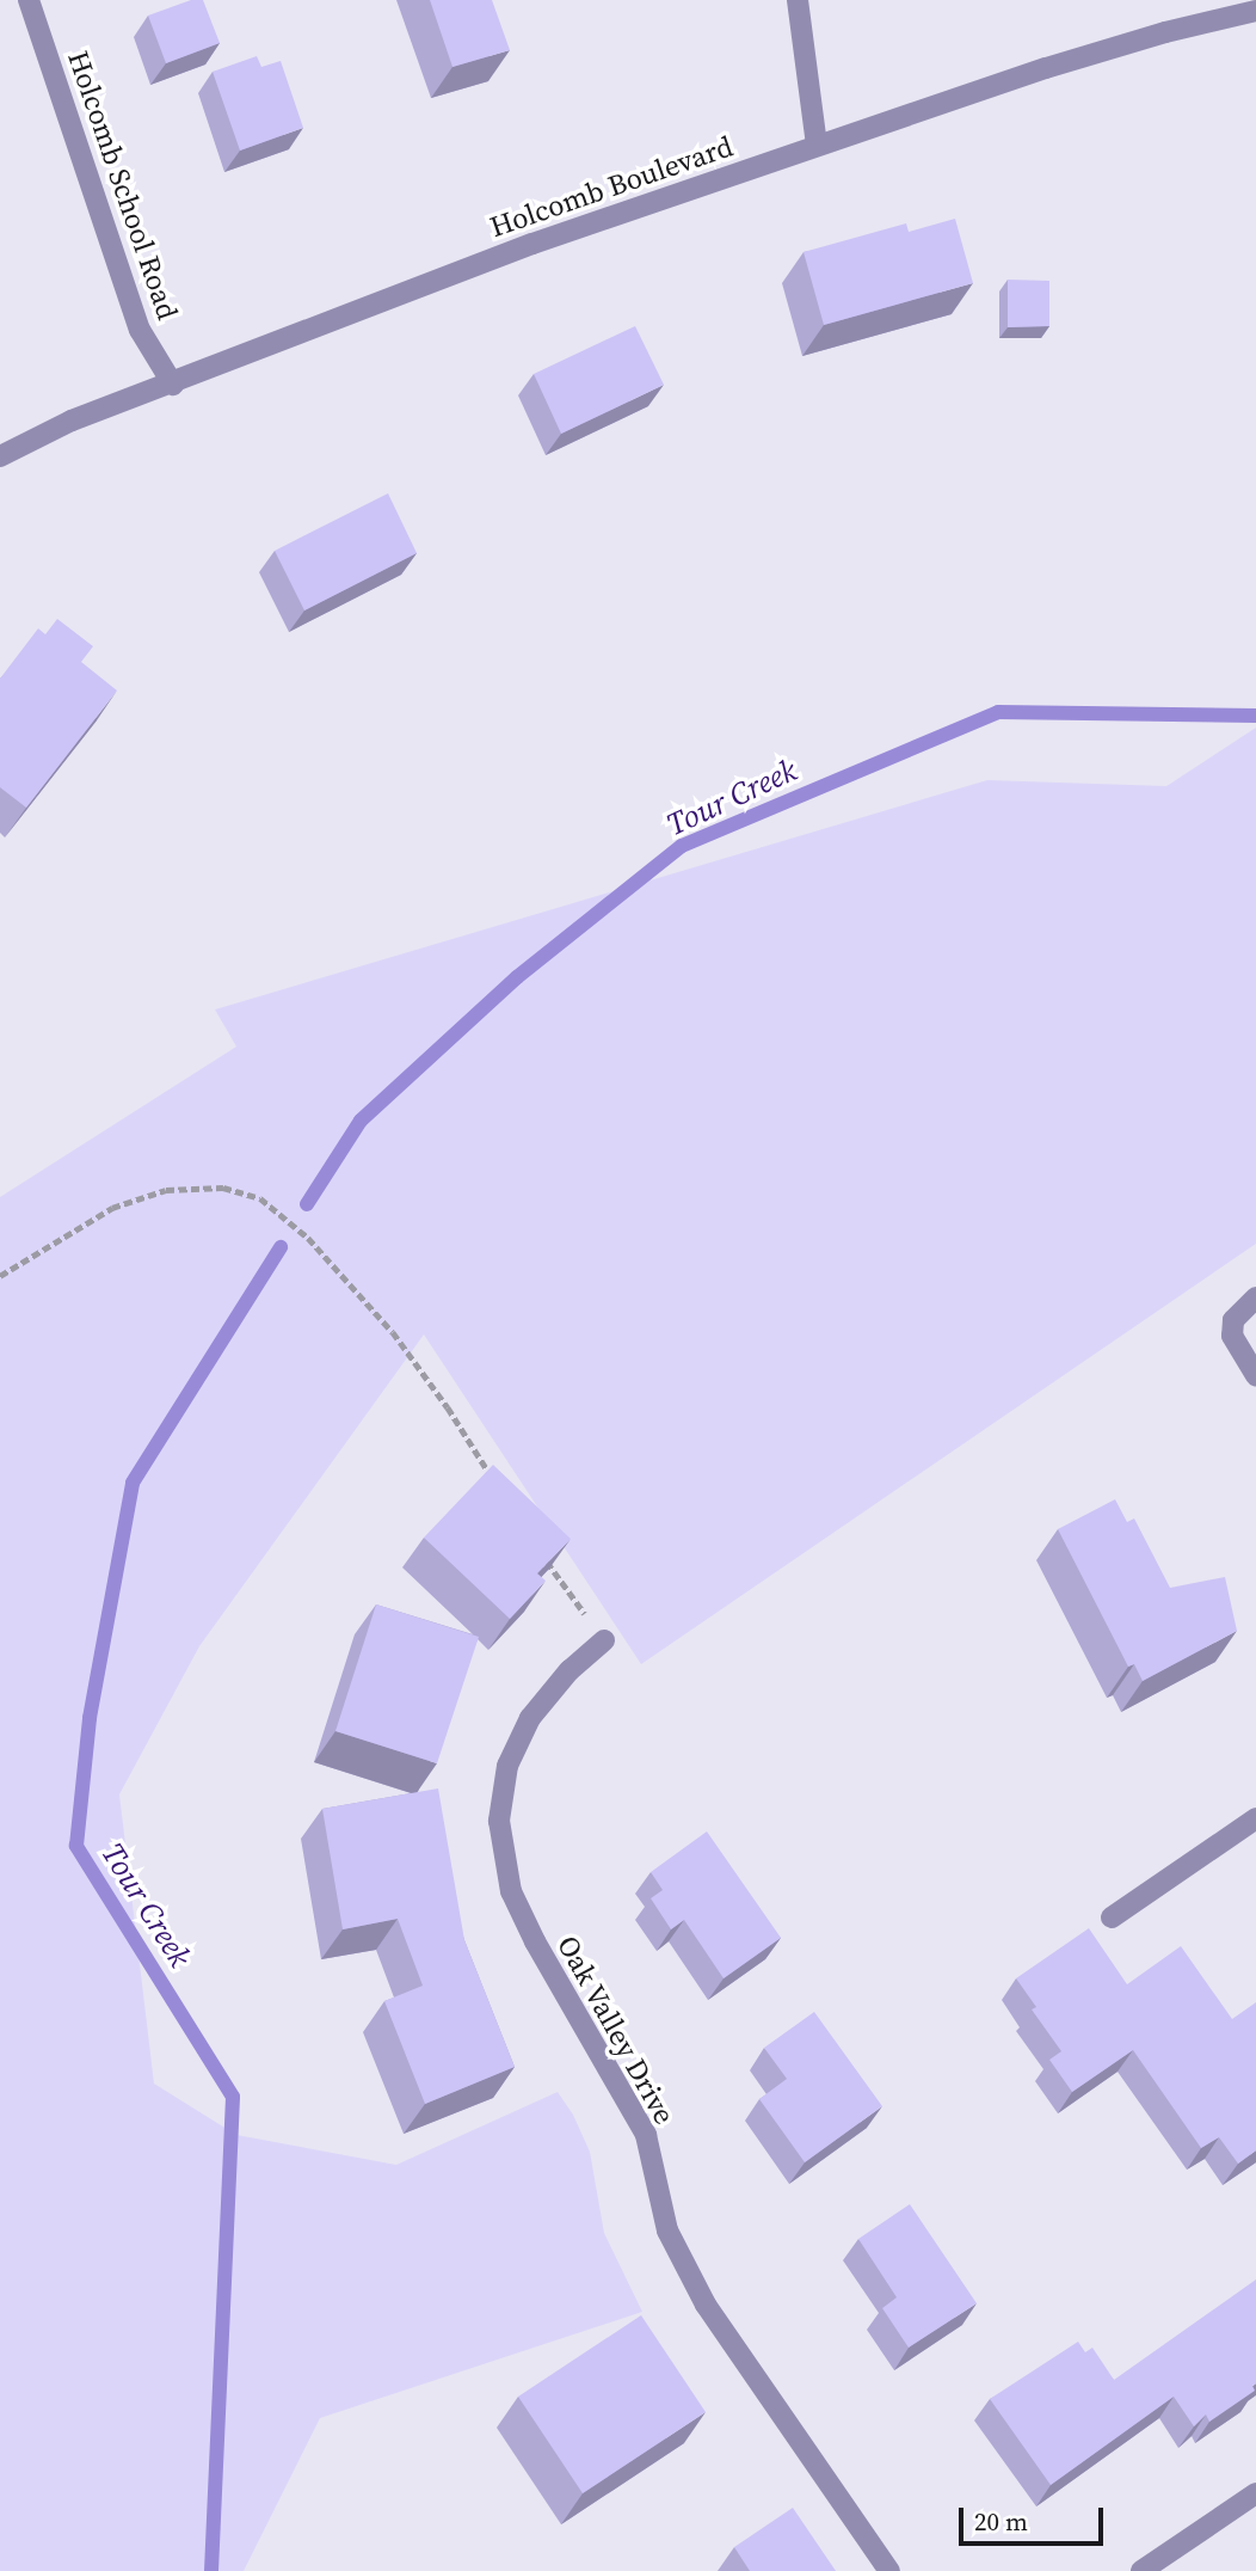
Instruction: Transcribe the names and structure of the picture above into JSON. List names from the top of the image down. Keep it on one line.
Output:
{"streets":{"street":["Holcomb School Road","Holcomb Boulevard","Oak Valley Drive"]},"crossings":[["Holcomb School Road","Holcomb Boulevard"]],"water":["Tour Creek"],"scale_bar":"20 m"}
